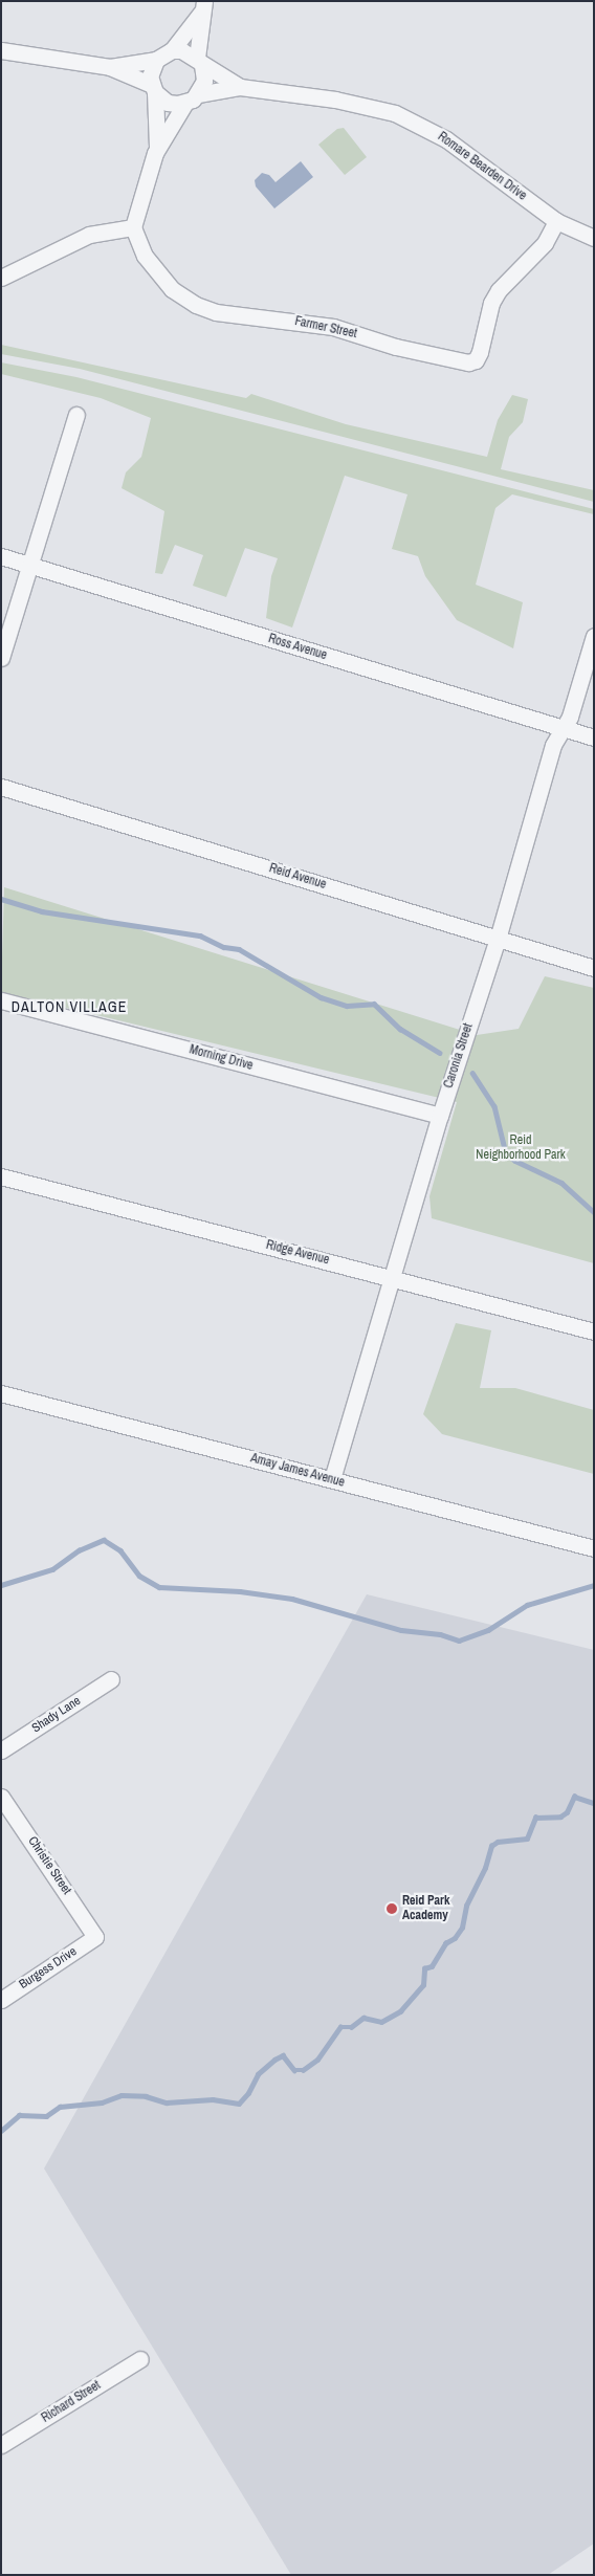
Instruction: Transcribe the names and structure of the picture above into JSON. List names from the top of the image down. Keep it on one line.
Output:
{"streets":{"street":["Romare Bearden Drive","Farmer Street","Ross Avenue","Reid Avenue","Caronia Street","Morning Drive","Ridge Avenue","Amay James Avenue","Shady Lane","Christie Street","Burgess Drive","Richard Street"]},"crossings":[["Romare Bearden Drive","Farmer Street"],["Ross Avenue","Caronia Street"],["Reid Avenue","Caronia Street"],["Caronia Street","Morning Drive"],["Caronia Street","Ridge Avenue"],["Caronia Street","Amay James Avenue"],["Christie Street","Burgess Drive"]],"districts":["DALTON VILLAGE"],"parks":["Reid Neighborhood Park"],"places":["Reid Park Academy"]}
